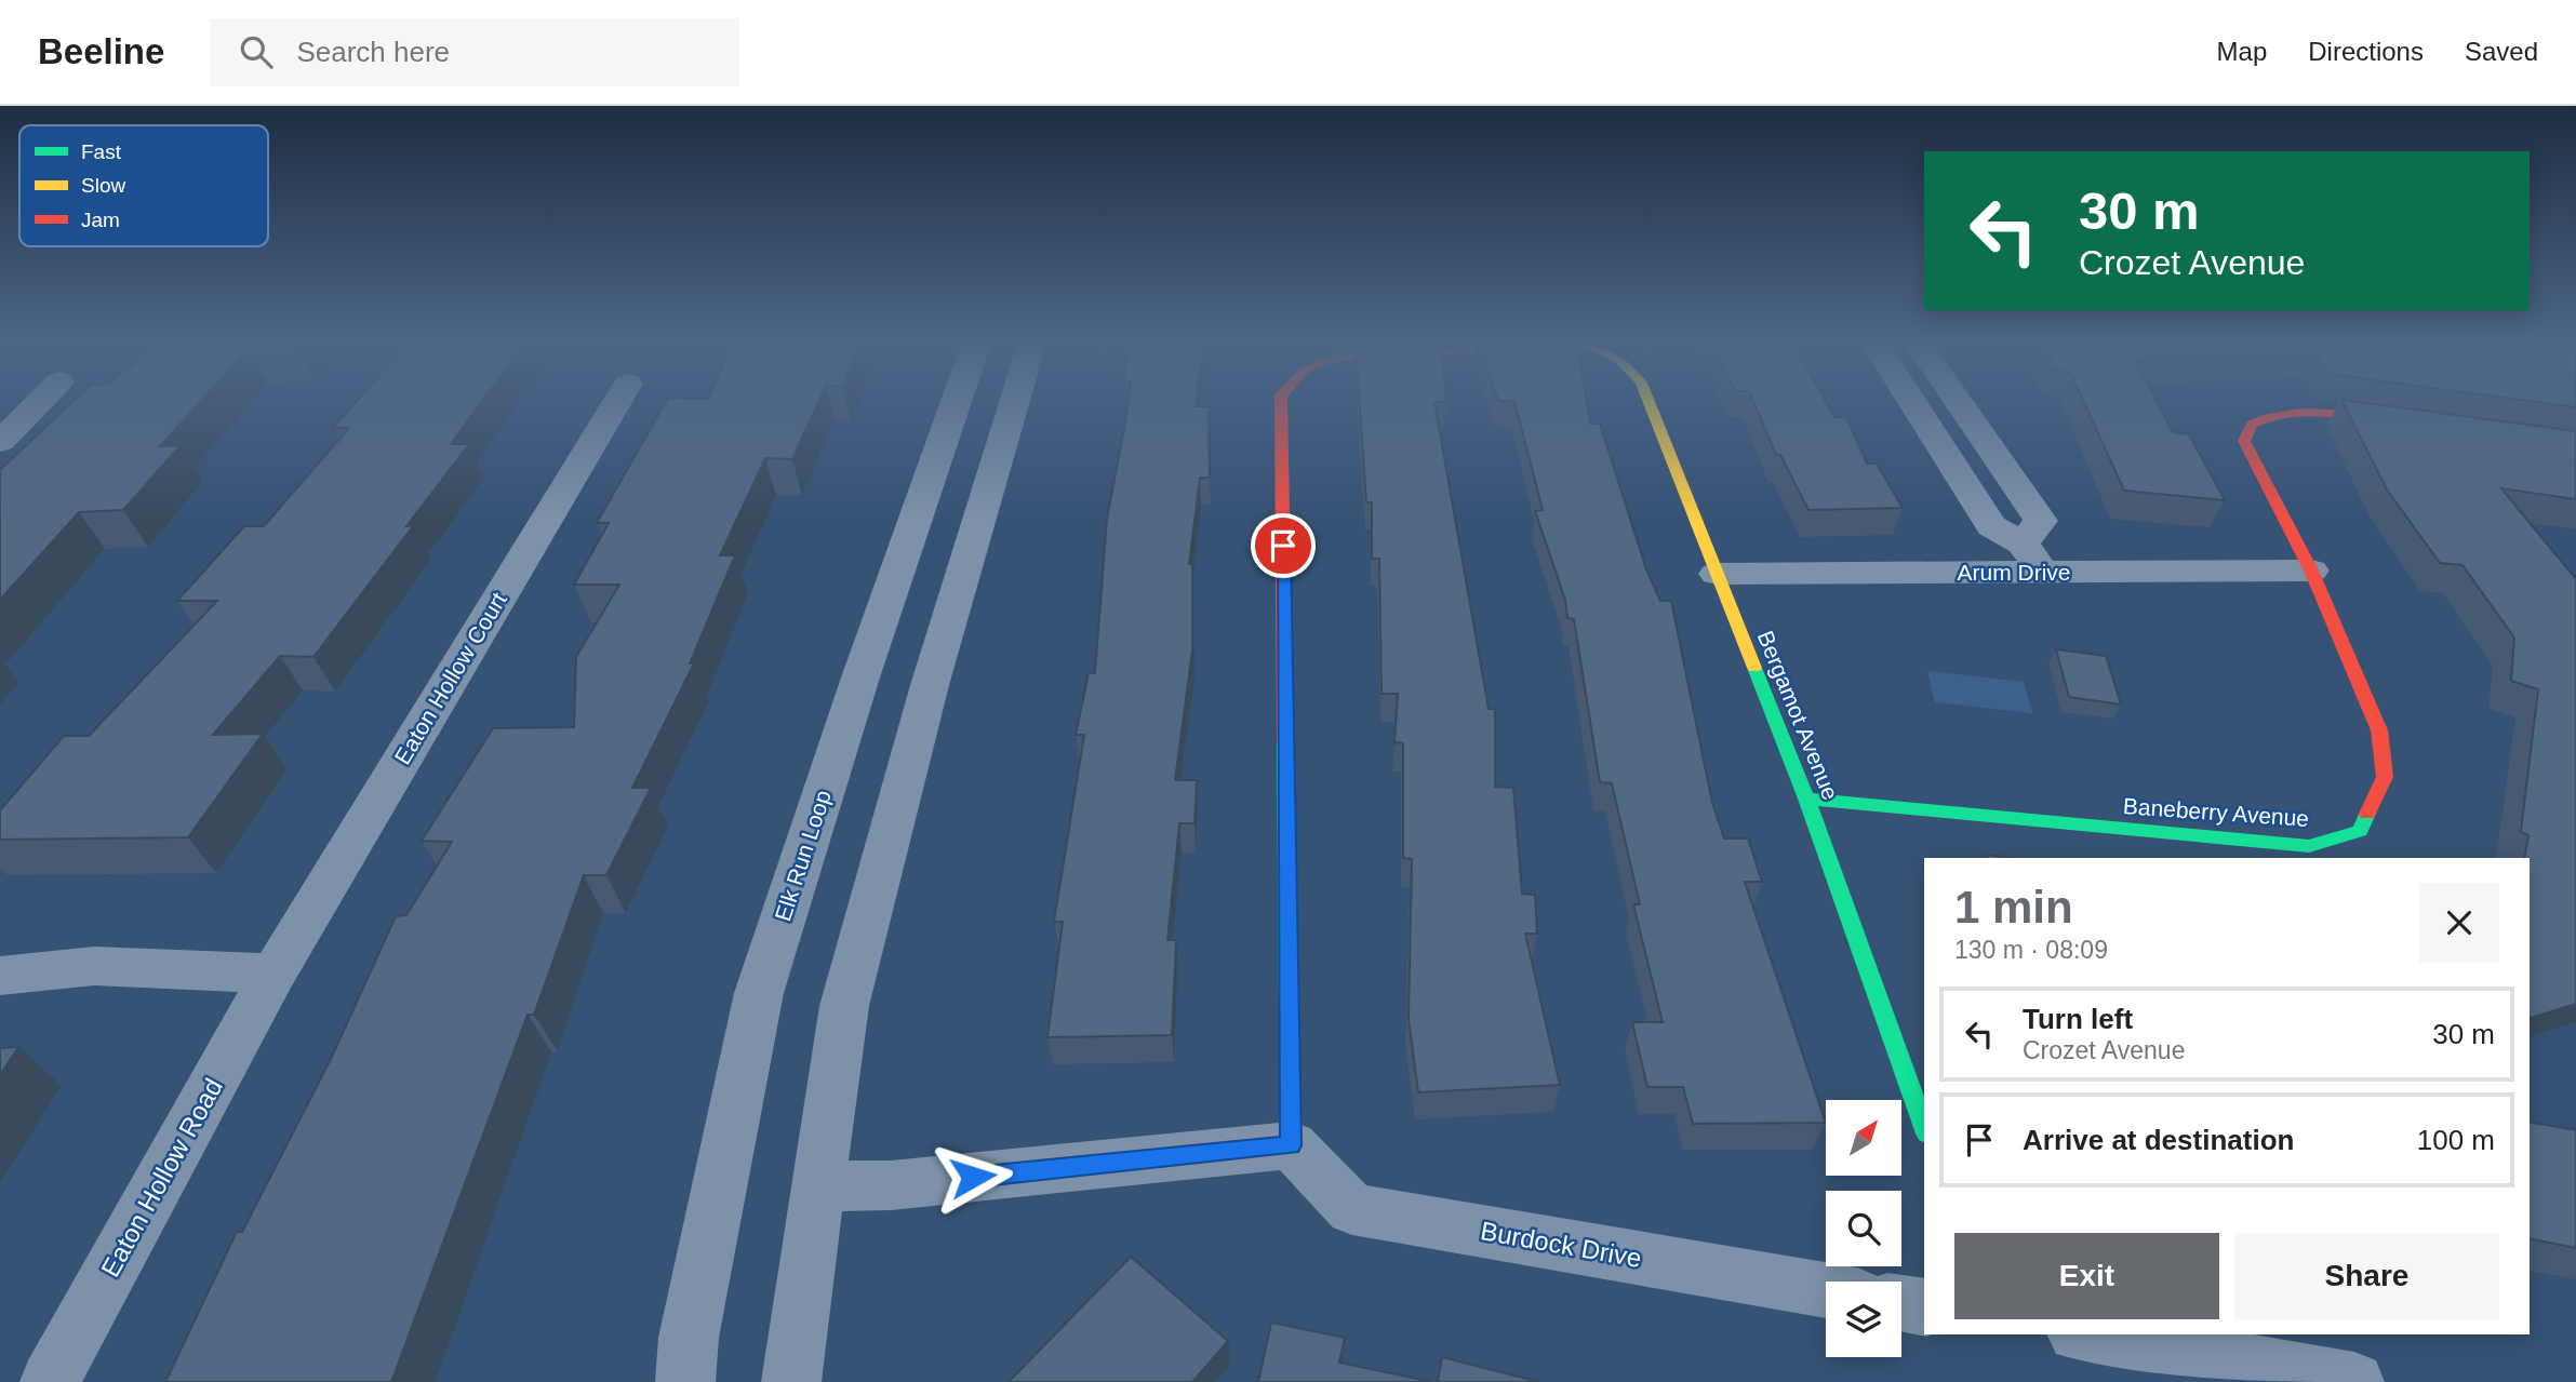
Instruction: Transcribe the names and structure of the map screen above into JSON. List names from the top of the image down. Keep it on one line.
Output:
{"streets":{"street":["Arum Drive","Eaton Hollow Court","Bergamot Avenue","Baneberry Avenue","Elk Run Loop","Eaton Hollow Road","Burdock Drive"]},"crossings":[["Arum Drive","Bergamot Avenue"],["Arum Drive","Baneberry Avenue"],["Eaton Hollow Court","Eaton Hollow Road"],["Bergamot Avenue","Baneberry Avenue"]],"legend":["Fast","Slow","Jam"],"north":"top right","page":{"header":"Beeline","search":"Search here","nav":["Map","Directions","Saved"],"turn":["30 m","Crozet Avenue"],"heading":["1 min","130 m · 08:09"],"list":[{"name":"Turn left","note":"Crozet Avenue","value":"30 m"},{"name":"Arrive at destination","value":"100 m"}],"buttons":["Exit","Share"]}}
